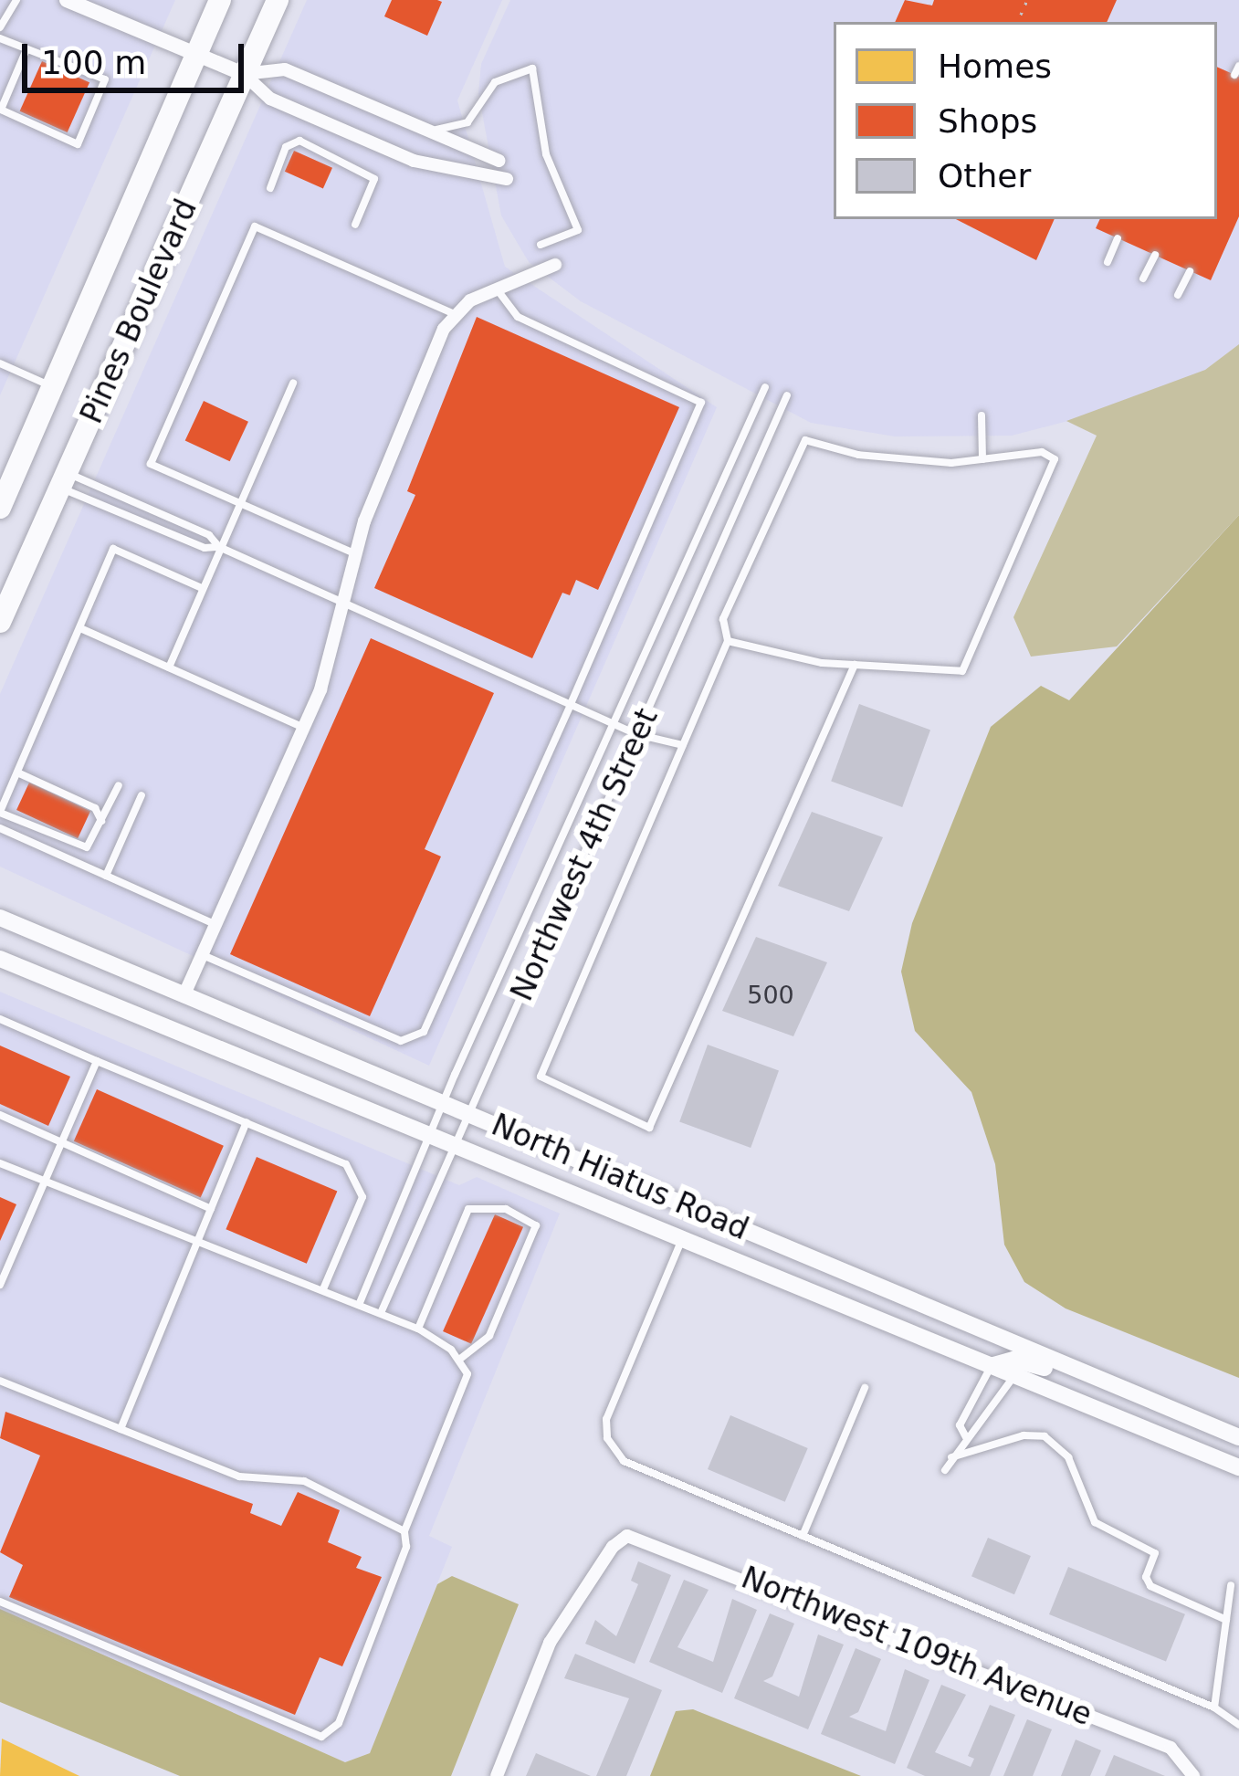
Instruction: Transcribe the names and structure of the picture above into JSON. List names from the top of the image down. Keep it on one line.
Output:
{"streets":{"highway":["Pines Boulevard"],"main road":["North Hiatus Road"],"street":["Northwest 109th Avenue"],"lane":["Northwest 4th Street"]},"crossings":[["Northwest 4th Street","North Hiatus Road"]],"house_numbers":["500"],"legend":["Homes","Shops","Other"],"scale_bar":"100 m"}
